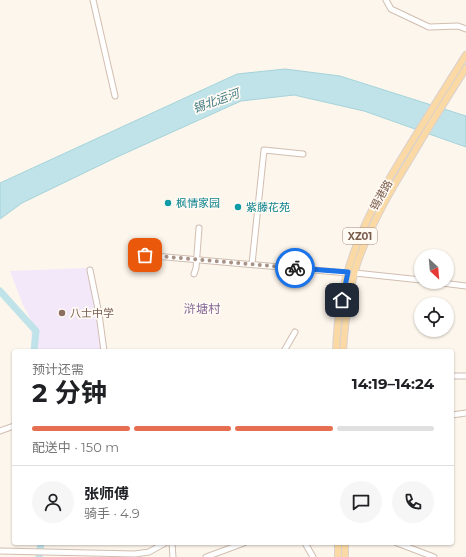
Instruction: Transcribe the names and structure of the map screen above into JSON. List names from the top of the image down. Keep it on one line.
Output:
{"streets":{"main road":["锡港路","XZ01"]},"districts":["浒塘村"],"water":["锡北运河"],"places":["枫情家园","紫藤花苑","八士中学"],"north":"bottom right","page":{"heading":["2 分钟","预计还需","14:19–14:24"],"panel":["张师傅","骑手 · 4.9"],"bar":"配送中 · 150 m"}}
